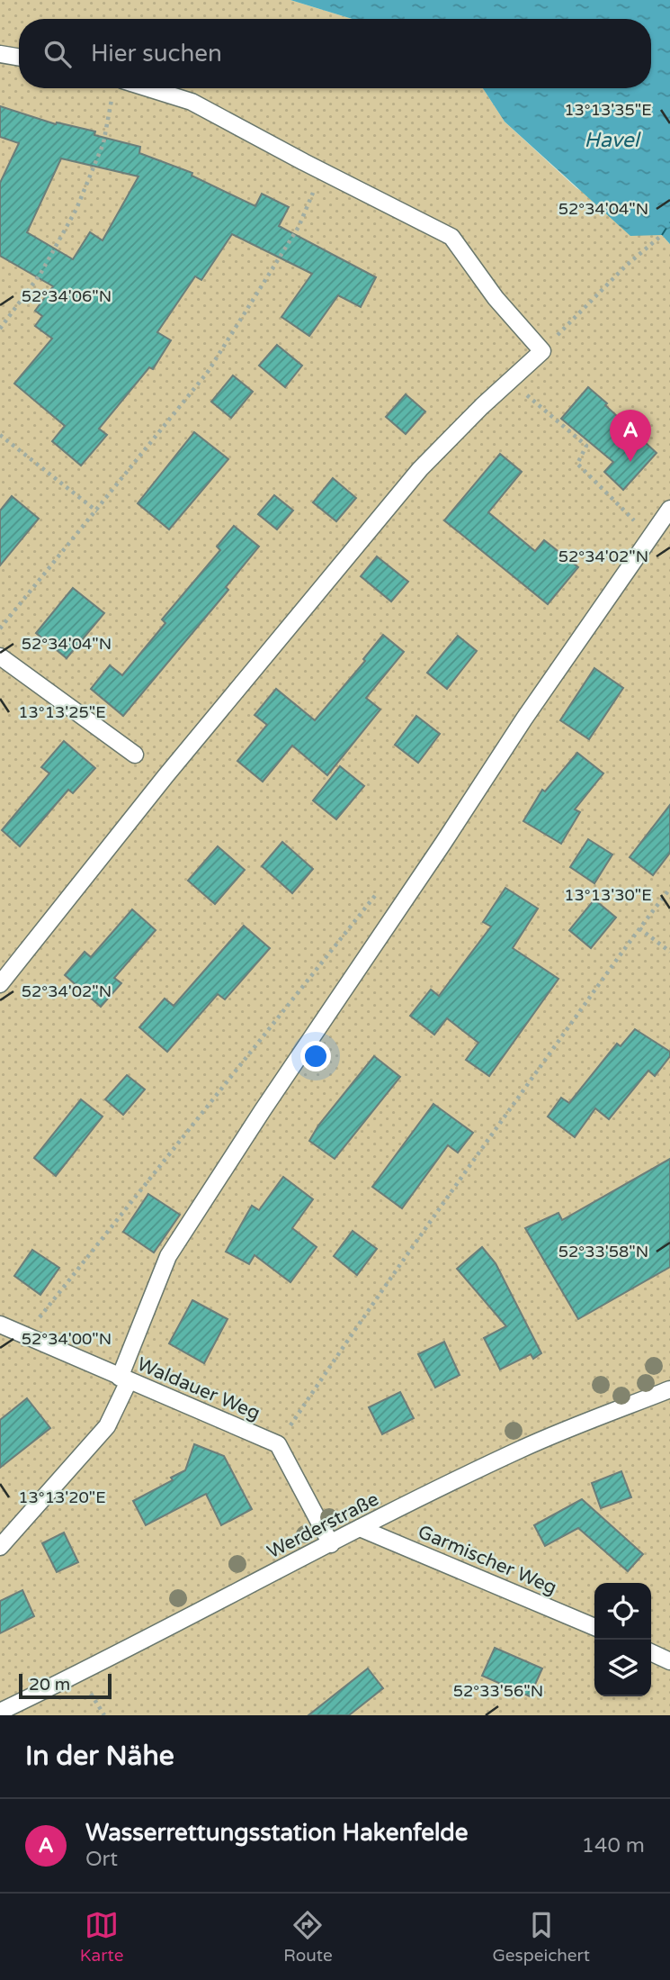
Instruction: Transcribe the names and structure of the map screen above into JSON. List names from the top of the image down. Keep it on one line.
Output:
{"streets":{"lane":["Waldauer Weg","Werderstraße","Garmischer Weg"]},"crossings":[["Werderstraße","Garmischer Weg"]],"water":["Havel"],"scale_bar":"20 m","page":{"search":"Hier suchen","pins":"A","scale":"20 m","heading":"In der Nähe","list":[{"mark":"A","name":"Wasserrettungsstation Hakenfelde","note":"Ort","value":"140 m"}],"nav":["Karte","Route","Gespeichert"]},"coordinates":["13°13'35\"E","52°34'04\"N","52°34'06\"N","52°34'02\"N","13°13'25\"E","13°13'30\"E","52°33'58\"N","52°34'00\"N","13°13'20\"E","52°33'56\"N"]}
